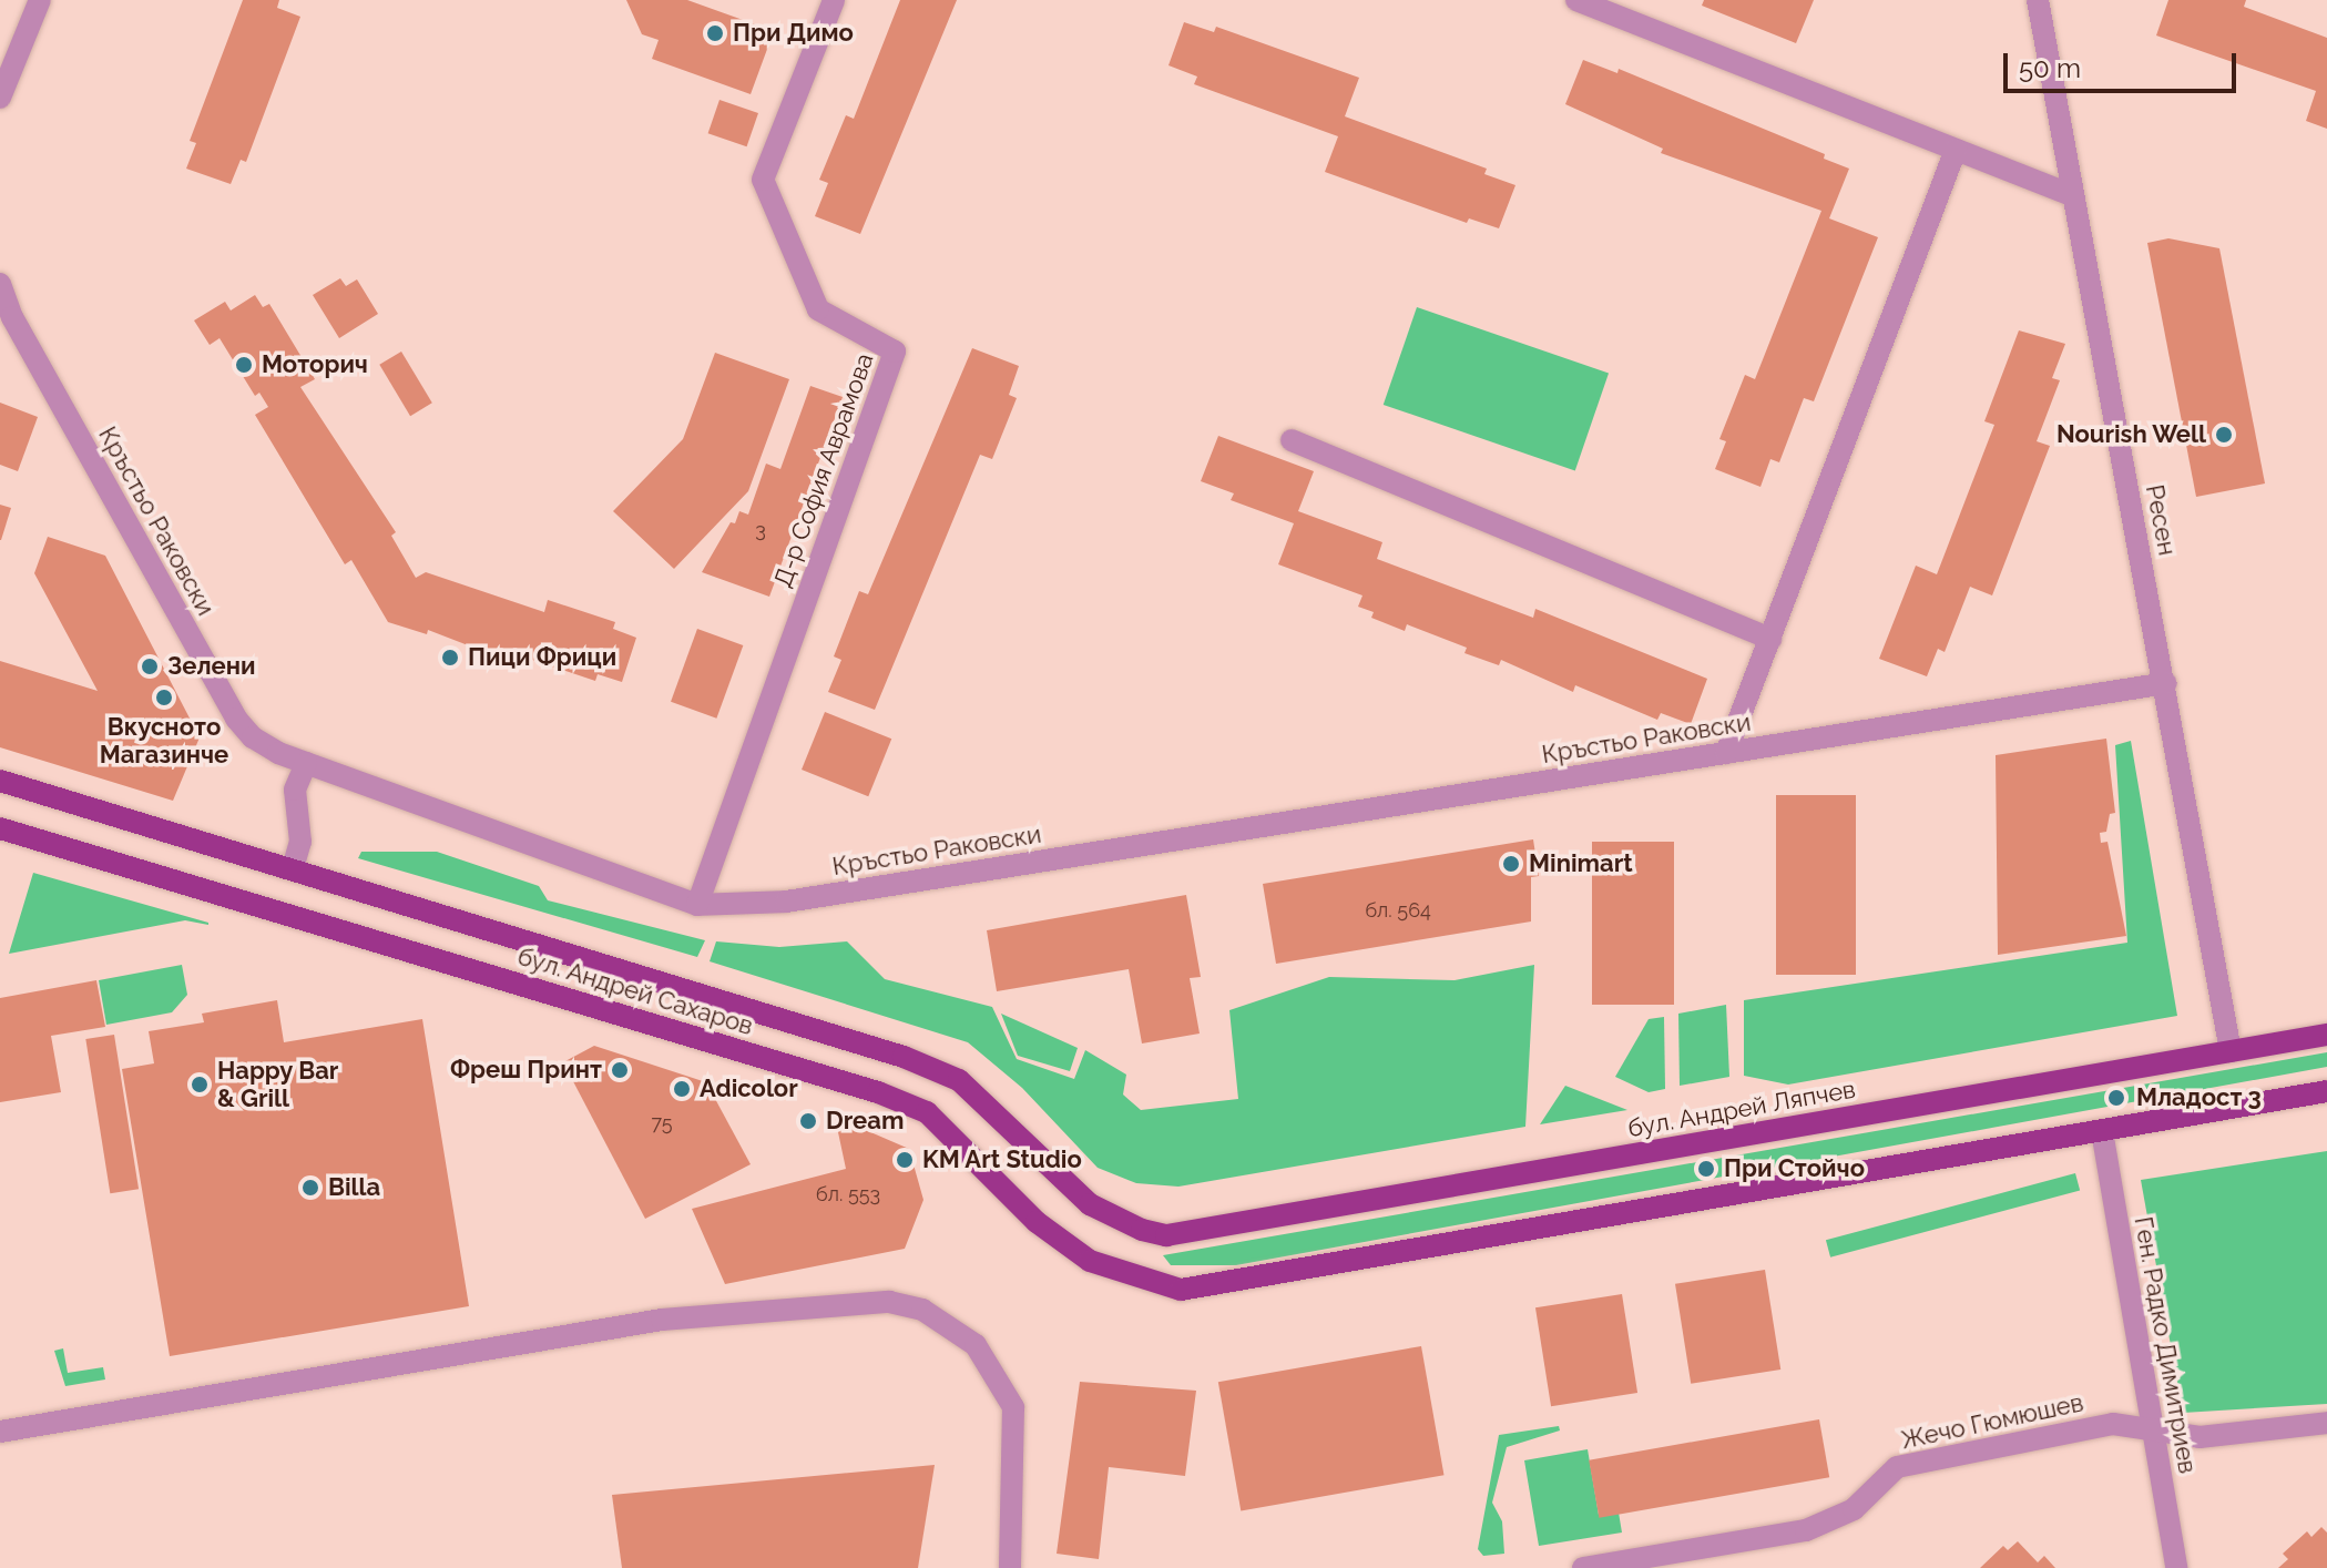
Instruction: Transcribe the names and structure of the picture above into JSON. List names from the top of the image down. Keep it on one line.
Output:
{"streets":{"main road":["бул. Андрей Сахаров","бул. Андрей Ляпчев"],"street":["Д-р София Аврамова","Ресен","Кръстьо Раковски","Ген. Радко Димитриев","Жечо Гюмюшев"]},"crossings":[["Д-р София Аврамова","Кръстьо Раковски"],["Ресен","Кръстьо Раковски"],["Ресен","бул. Андрей Ляпчев"],["бул. Андрей Сахаров","бул. Андрей Ляпчев"],["бул. Андрей Сахаров","Ген. Радко Димитриев"],["Ген. Радко Димитриев","Жечо Гюмюшев"]],"places":["При Димо","Моторич","Nourish Well","Пици Фрици","Зелени","Вкусното Магазинче","Minimart","Фреш Принт","Happy Bar & Grill","Adicolor","Младост 3","Dream","KM Art Studio","При Стойчо","Billa"],"house_numbers":["3","бл. 564","75","бл. 553"],"scale_bar":"50 m"}
